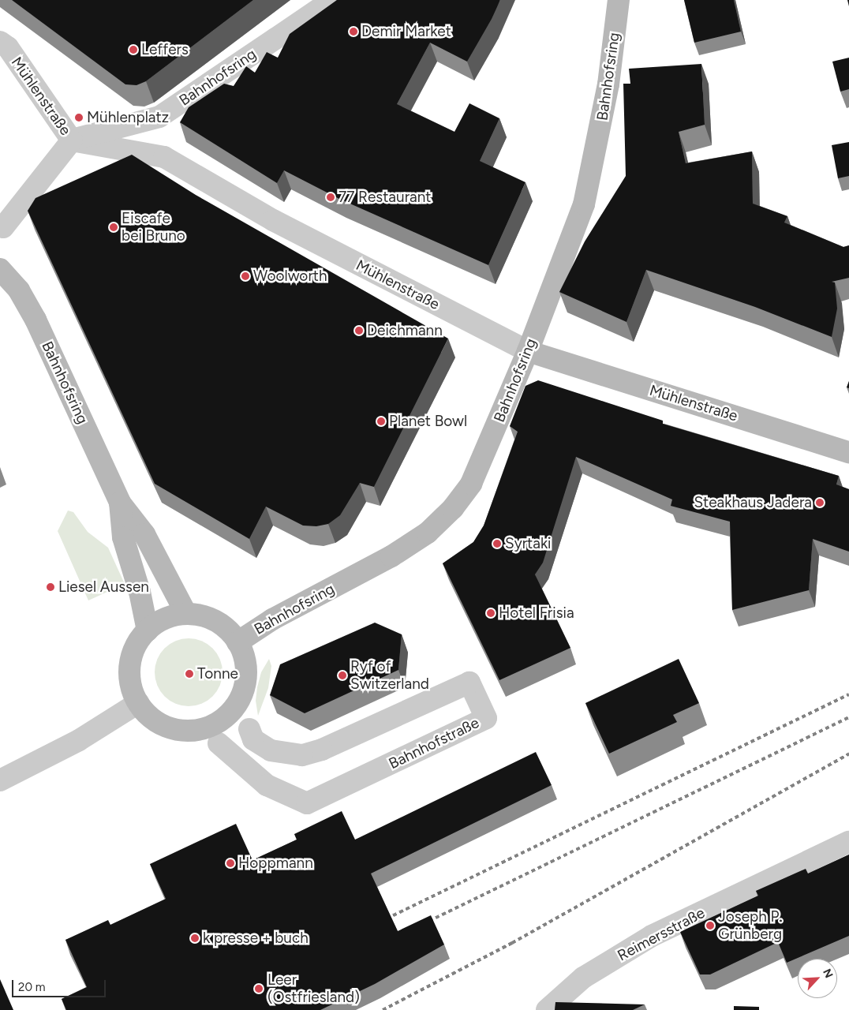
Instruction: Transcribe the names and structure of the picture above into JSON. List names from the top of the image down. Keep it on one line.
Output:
{"streets":{"main road":["Bahnhofsring","Mühlenstraße"],"street":["Bahnhofstraße","Reimersstraße"]},"crossings":[["Bahnhofsring","Mühlenstraße"]],"places":["Demir Market","Leffers","Mühlenplatz","77 Restaurant","Eiscafe bei Bruno","Woolworth","Deichmann","Planet Bowl","Steakhaus Jadera","Syrtaki","Liesel Aussen","Hotel Frisia","Tonne","Ryf of Switzerland","Hoppmann","Joseph P. Grünberg","k presse + buch","Leer (Ostfriesland)"],"scale_bar":"20 m","north":"top right"}
